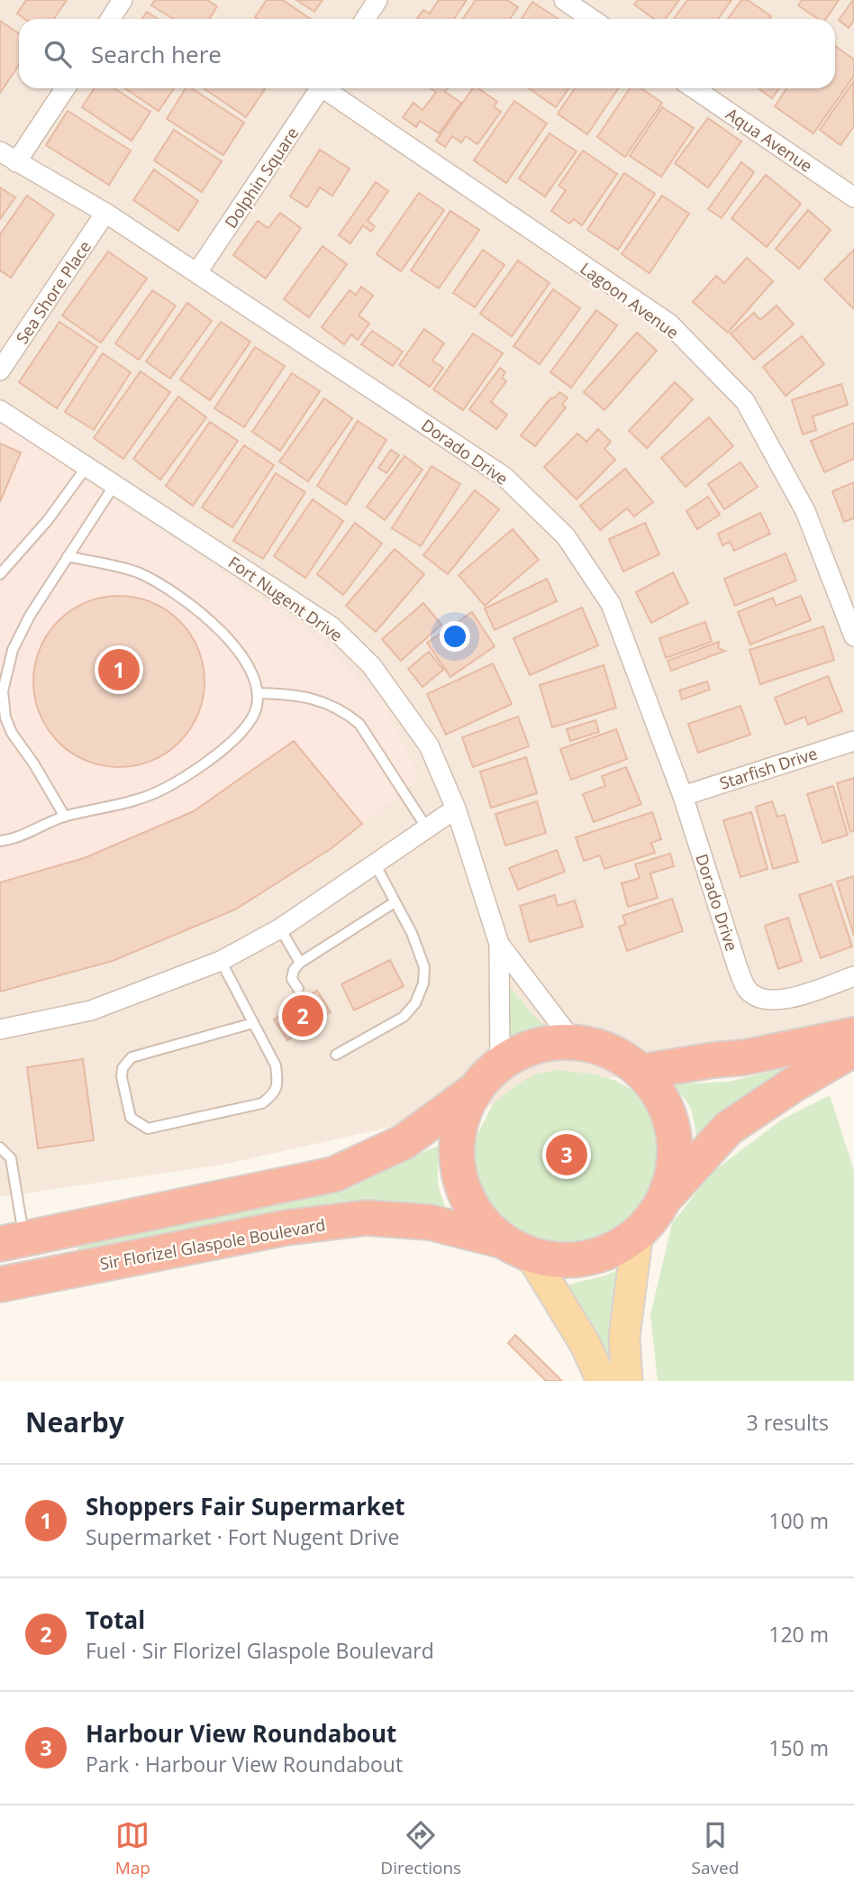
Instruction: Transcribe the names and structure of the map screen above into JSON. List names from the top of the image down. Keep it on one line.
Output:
{"streets":{"highway":["Sir Florizel Glaspole Boulevard"],"street":["Aqua Avenue","Dolphin Square","Sea Shore Place","Lagoon Avenue","Dorado Drive","Fort Nugent Drive","Starfish Drive"]},"crossings":[["Dolphin Square","Dorado Drive"],["Sea Shore Place","Dorado Drive"],["Dorado Drive","Starfish Drive"],["Fort Nugent Drive","Sir Florizel Glaspole Boulevard"]],"page":{"search":"Search here","pins":["1","2","3"],"heading":["Nearby","3 results"],"list":[{"mark":"1","name":"Shoppers Fair Supermarket","note":"Supermarket · Fort Nugent Drive","value":"100 m"},{"mark":"2","name":"Total","note":"Fuel · Sir Florizel Glaspole Boulevard","value":"120 m"},{"mark":"3","name":"Harbour View Roundabout","note":"Park · Harbour View Roundabout","value":"150 m"}],"nav":["Map","Directions","Saved"]}}
